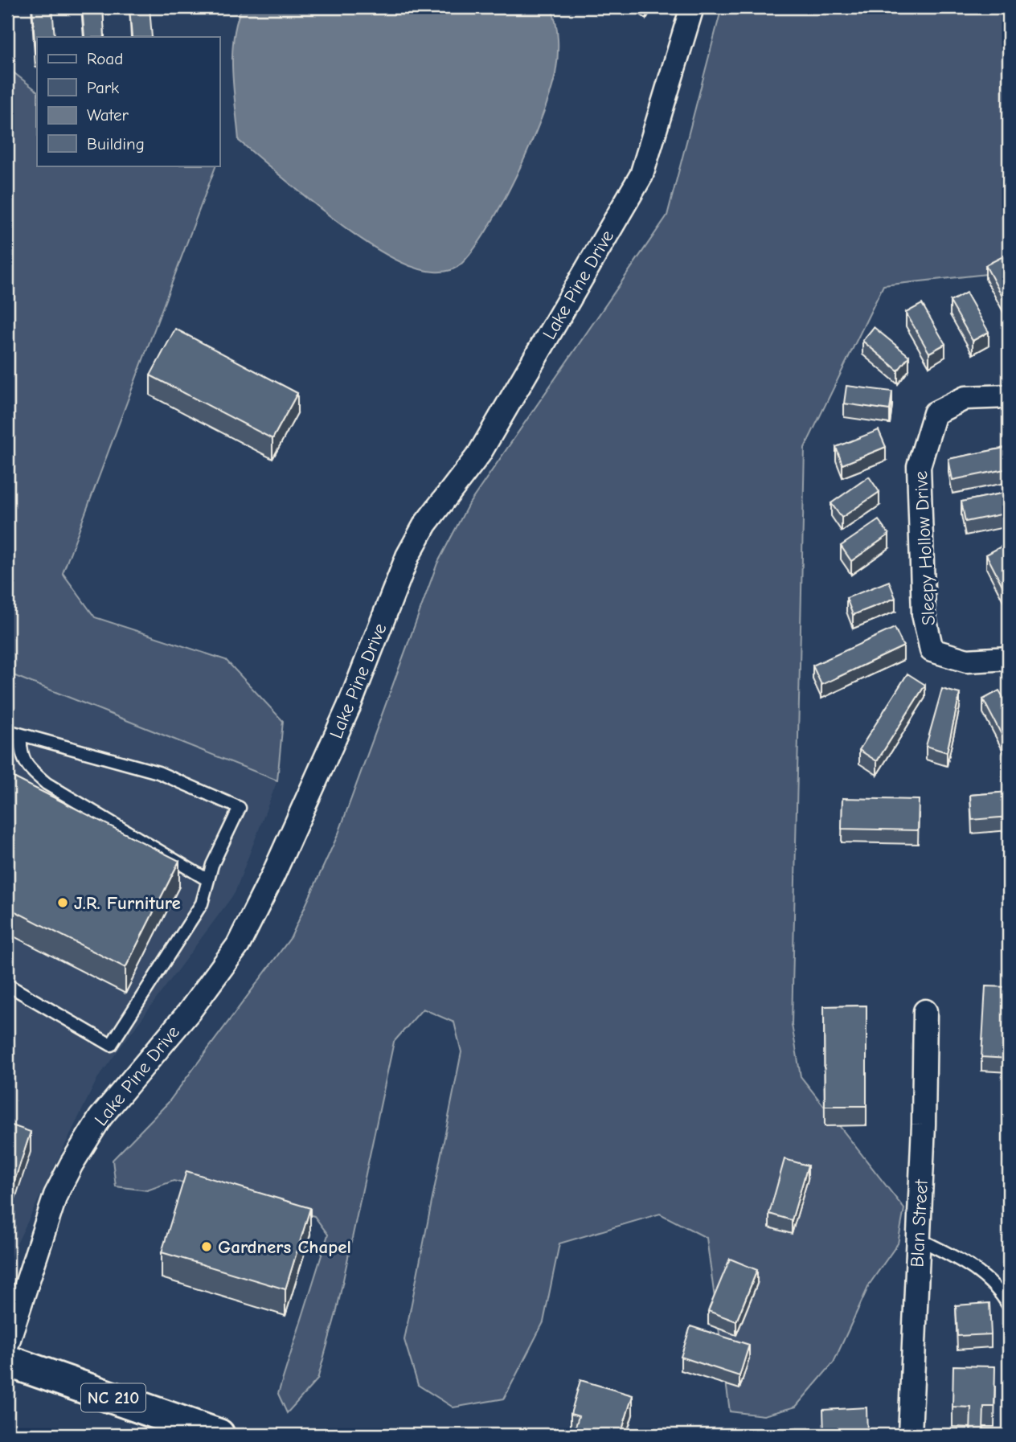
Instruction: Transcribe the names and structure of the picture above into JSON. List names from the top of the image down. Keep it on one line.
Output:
{"streets":{"main road":["NC 210"],"street":["Lake Pine Drive","Sleepy Hollow Drive","Blan Street"]},"places":["J.R. Furniture","Gardners Chapel"],"legend":["Road","Park","Water","Building"]}
